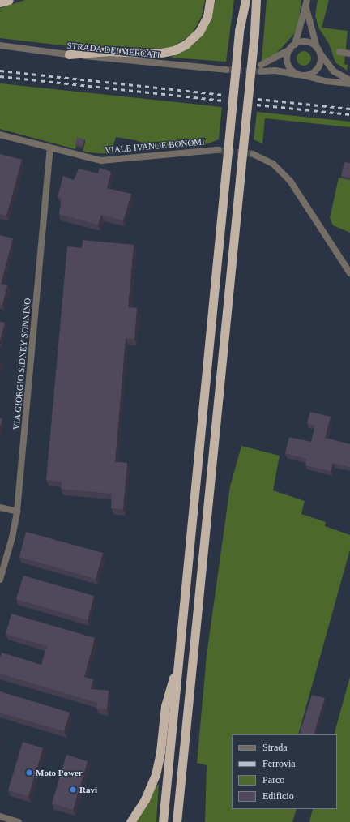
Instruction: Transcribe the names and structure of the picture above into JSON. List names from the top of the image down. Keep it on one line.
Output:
{"streets":{"street":["STRADA DEI MERCATI","VIALE IVANOE BONOMI","VIA GIORGIO SIDNEY SONNINO"]},"crossings":[["VIALE IVANOE BONOMI","VIA GIORGIO SIDNEY SONNINO"]],"places":["Moto Power","Ravi"],"legend":["Strada","Ferrovia","Parco","Edificio"]}
